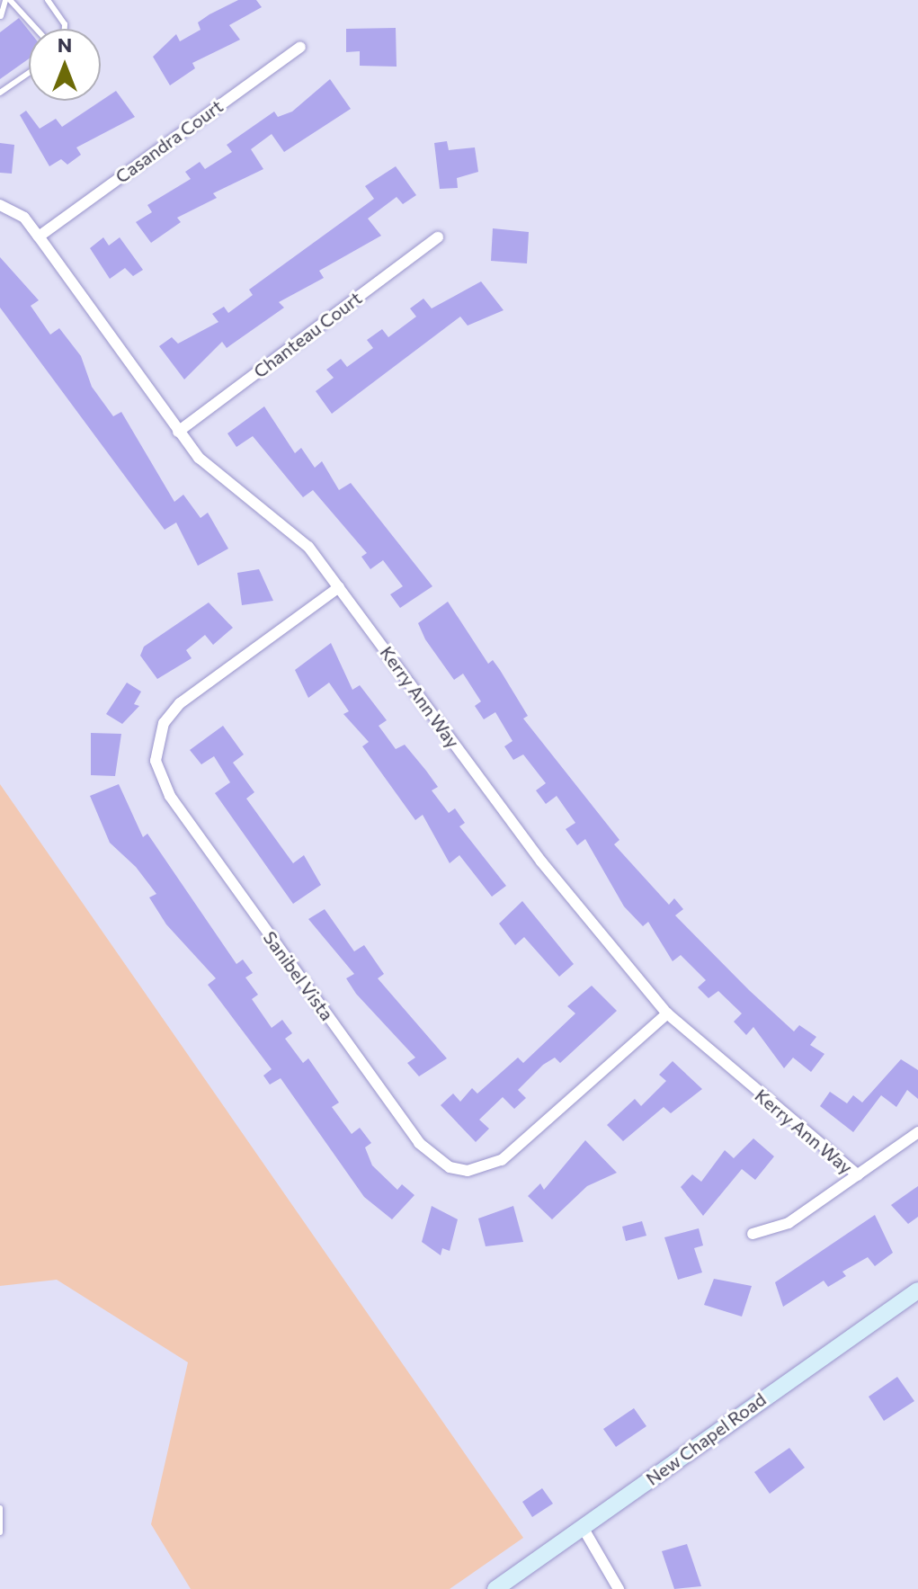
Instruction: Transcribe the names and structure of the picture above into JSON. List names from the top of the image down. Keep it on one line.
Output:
{"streets":{"street":["Casandra Court","Chanteau Court","Kerry Ann Way","Sanibel Vista","New Chapel Road"]},"crossings":[["Casandra Court","Kerry Ann Way"],["Chanteau Court","Kerry Ann Way"],["Kerry Ann Way","Sanibel Vista"]],"north":"top"}
